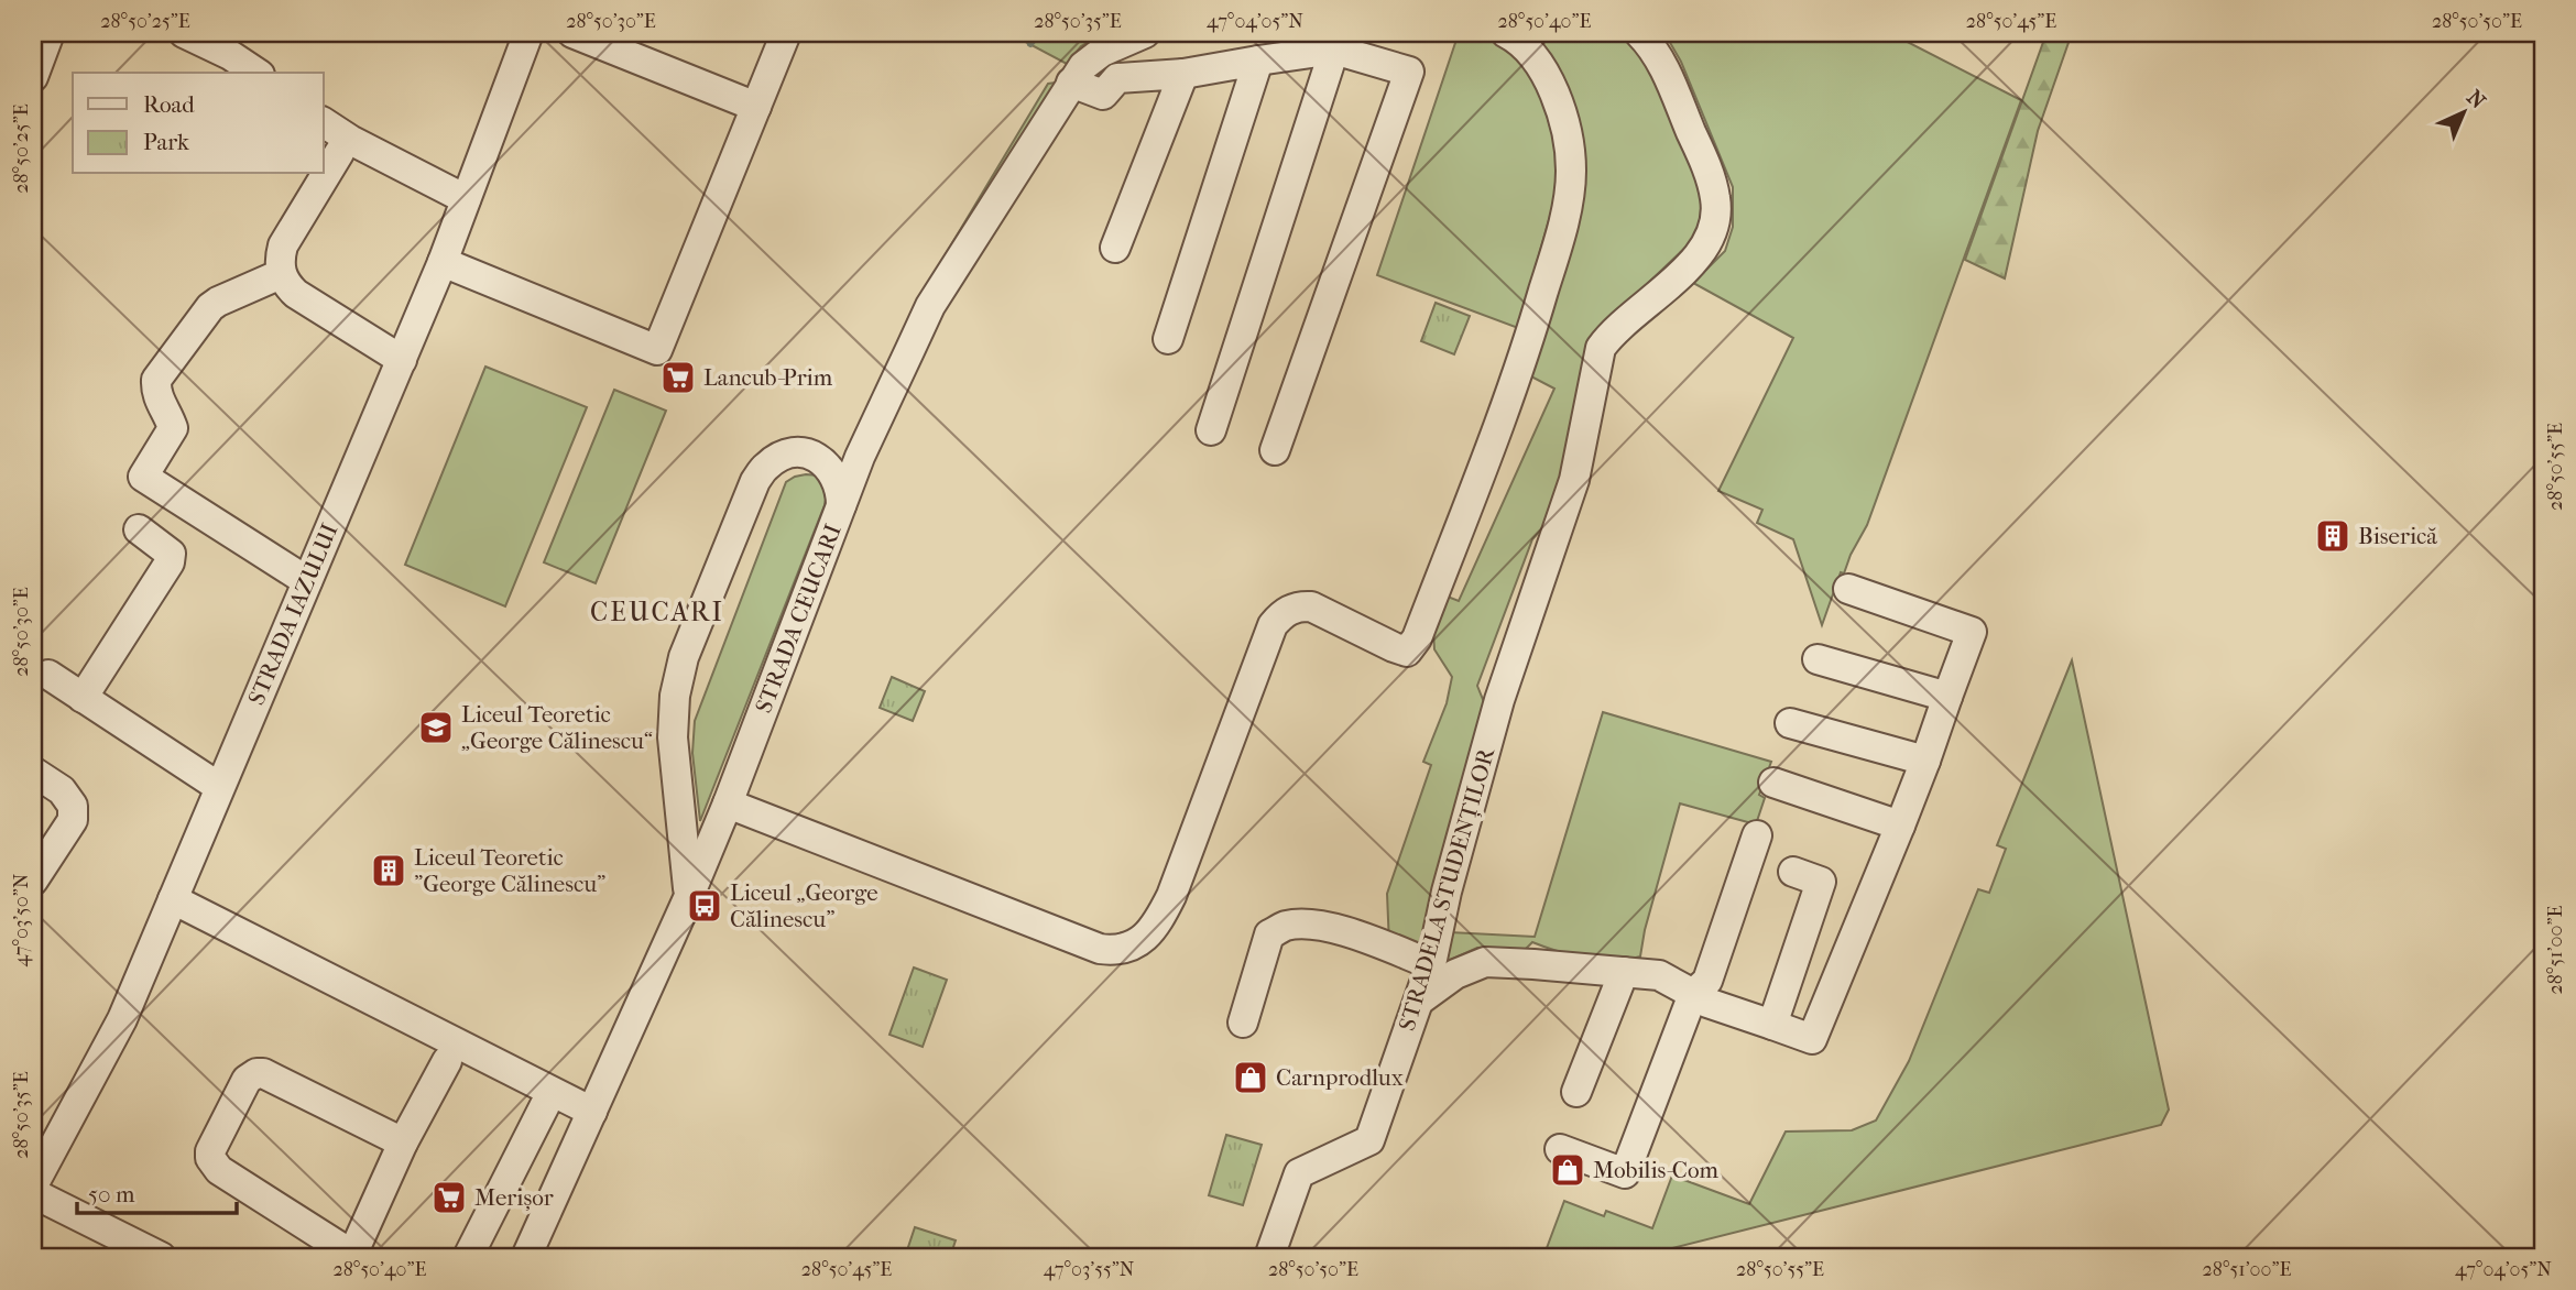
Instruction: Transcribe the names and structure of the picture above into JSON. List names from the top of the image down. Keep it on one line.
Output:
{"streets":{"street":["STRADA IAZULUI","STRADA CEUCARI","STRADELA STUDENȚILOR"]},"districts":["CEUCARI"],"places":{"supermarket":["Lancub-Prim","Merișor"],"building":["Biserică","Liceul Teoretic \"George Călinescu\""],"school or university":["Liceul Teoretic „George Călinescu“"],"bus stop":["Liceul „George Călinescu”"],"shop":["Carnprodlux","Mobilis-Com"]},"legend":["Road","Park"],"scale_bar":"50 m","north":"top right","coordinates":["28°50'25\"E","28°50'30\"E","28°50'35\"E","47°04'05\"N","28°50'40\"E","28°50'45\"E","28°50'50\"E","28°50'55\"E","47°03'50\"N","28°51'00\"E","47°03'55\"N"]}
